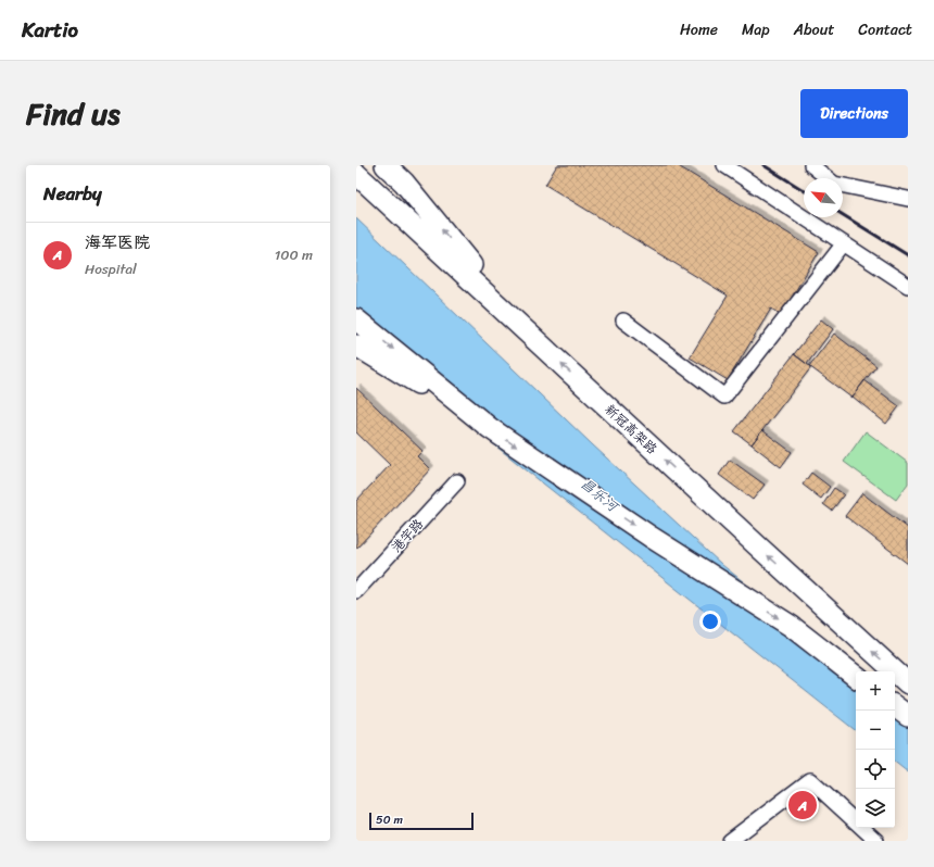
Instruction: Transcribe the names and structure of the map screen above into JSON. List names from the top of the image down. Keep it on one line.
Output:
{"streets":{"highway":["新冠高架路"],"lane":["港宇路"]},"water":["昌乐河"],"scale_bar":"50 m","north":"top left","page":{"header":"Kartio","nav":["Home","Map","About","Contact"],"title":"Find us","buttons":"Directions","heading":"Nearby","list":[{"mark":"A","name":"海军医院","note":"Hospital","value":"100 m"}],"map_buttons":["+","−"],"pins":"A","scale":"50 m"}}
